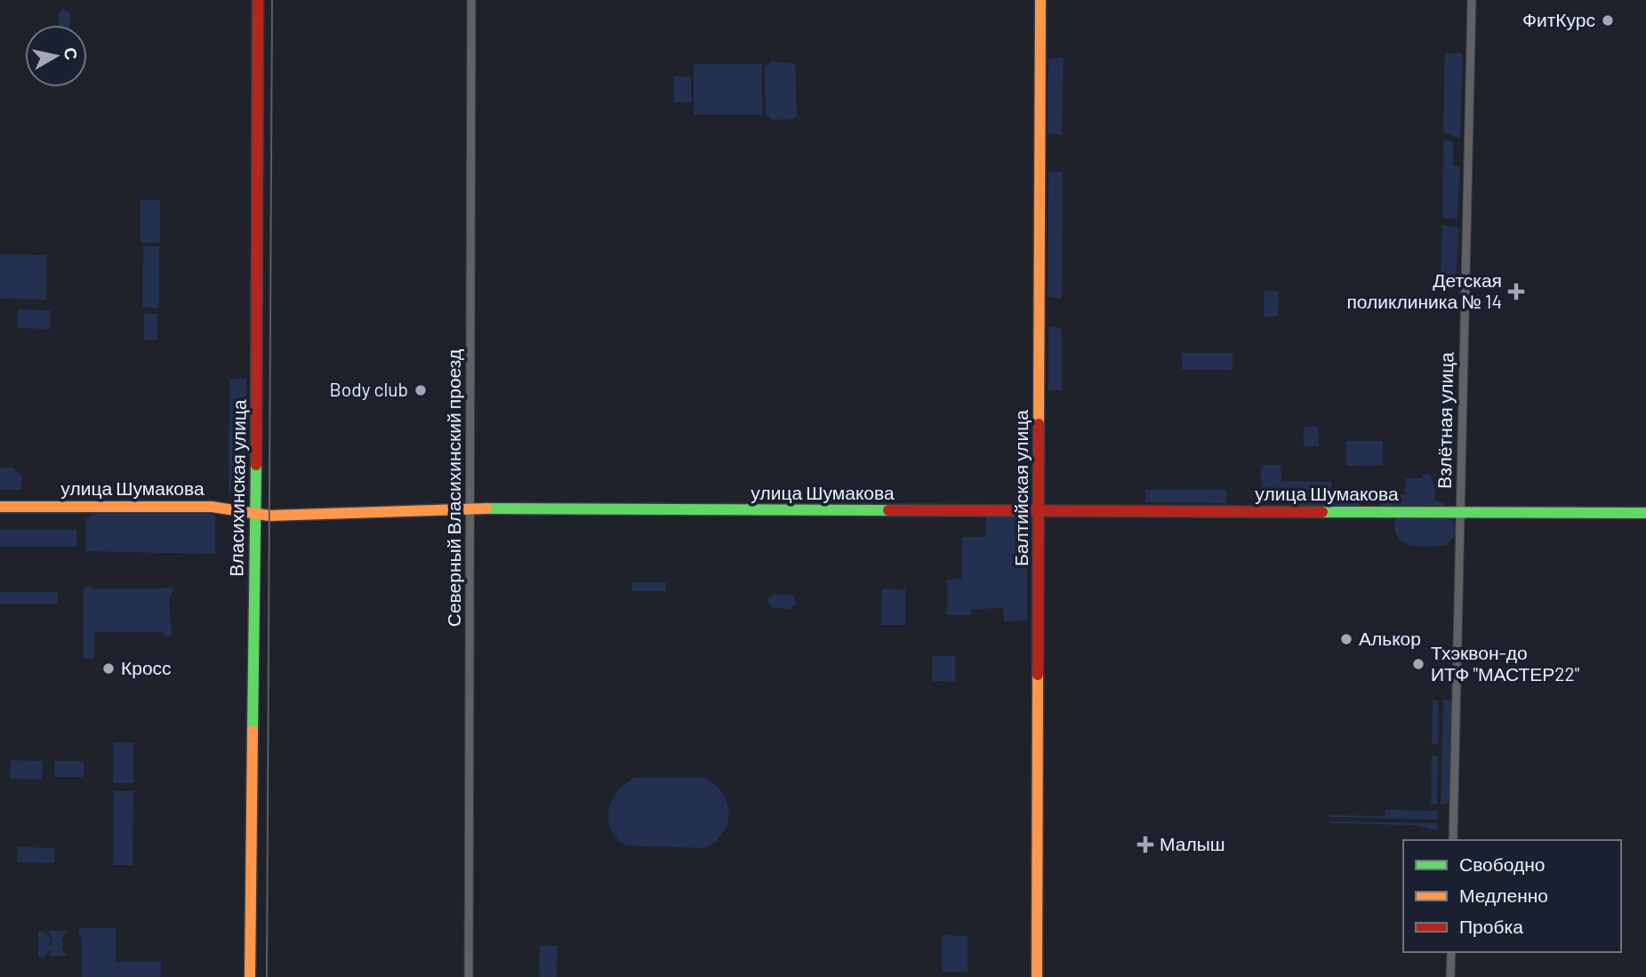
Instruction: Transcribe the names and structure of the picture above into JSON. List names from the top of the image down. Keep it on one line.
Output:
{"streets":{"main road":["Власихинская улица","Балтийская улица","улица Шумакова"],"street":["Взлётная улица","Северный Власихинский проезд"]},"crossings":[["Взлётная улица","улица Шумакова"],["Власихинская улица","улица Шумакова"],["Северный Власихинский проезд","улица Шумакова"],["Балтийская улица","улица Шумакова"]],"places":{"other":["ФитКурс","Body club","Алькор","Тхэквон-до ИТФ \"МАСТЕР22\"","Кросс"],"health":["Детская поликлиника № 14","Малыш"]},"legend":["Свободно","Медленно","Пробка"],"north":"right"}
